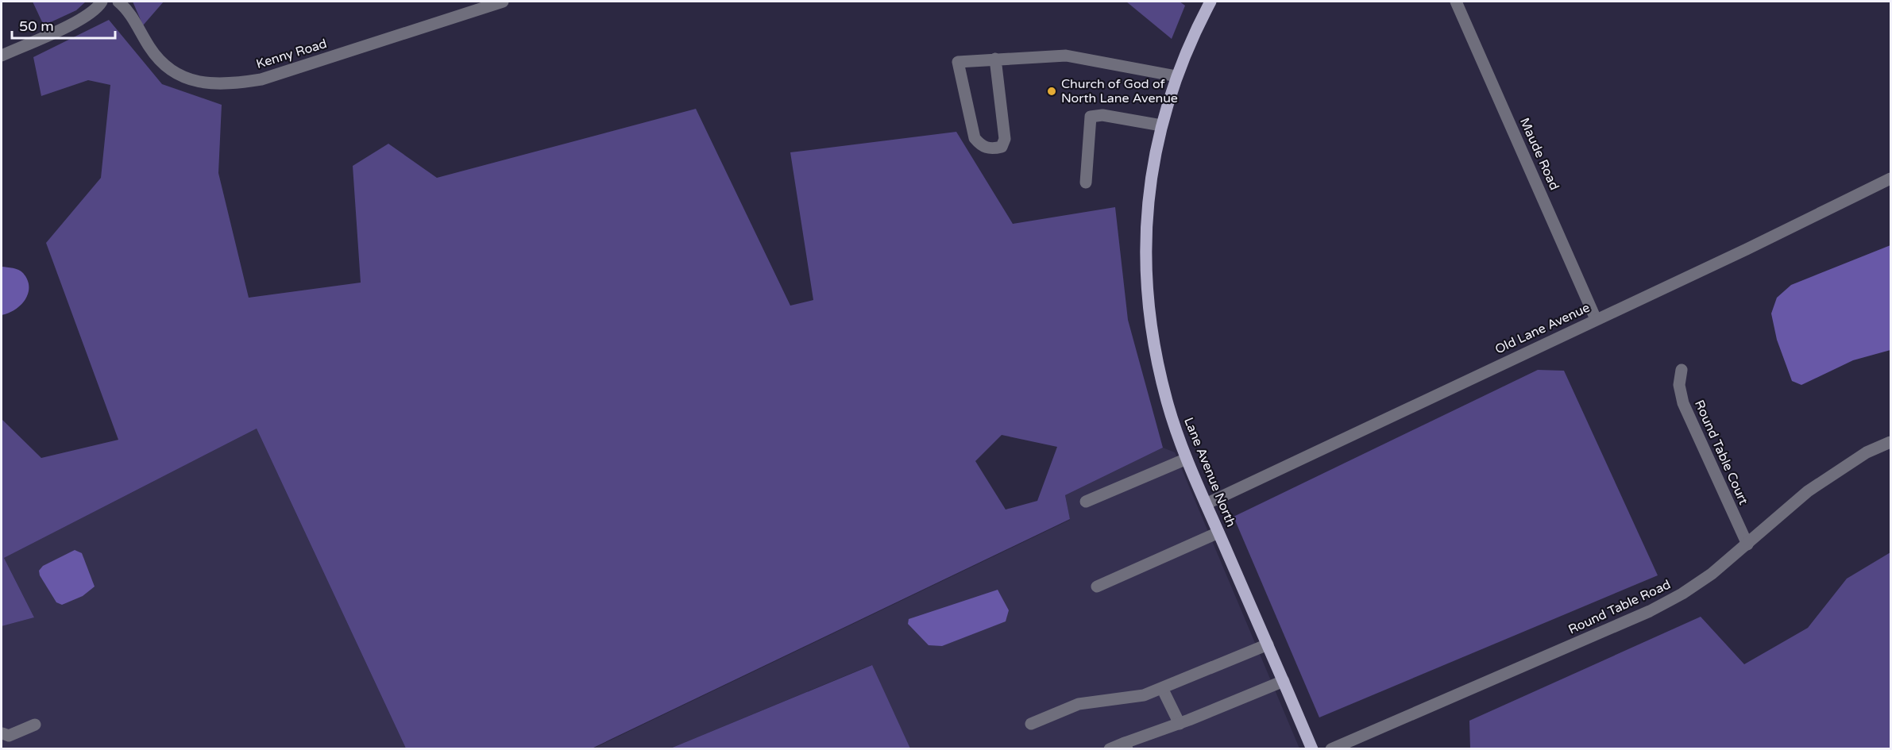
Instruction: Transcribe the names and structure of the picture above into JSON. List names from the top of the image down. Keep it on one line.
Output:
{"streets":{"main road":["Lane Avenue North"],"street":["Kenny Road","Maude Road","Old Lane Avenue","Round Table Court","Round Table Road"]},"crossings":[["Maude Road","Old Lane Avenue"],["Old Lane Avenue","Lane Avenue North"],["Round Table Court","Round Table Road"]],"places":["Church of God of North Lane Avenue"],"scale_bar":"50 m"}
